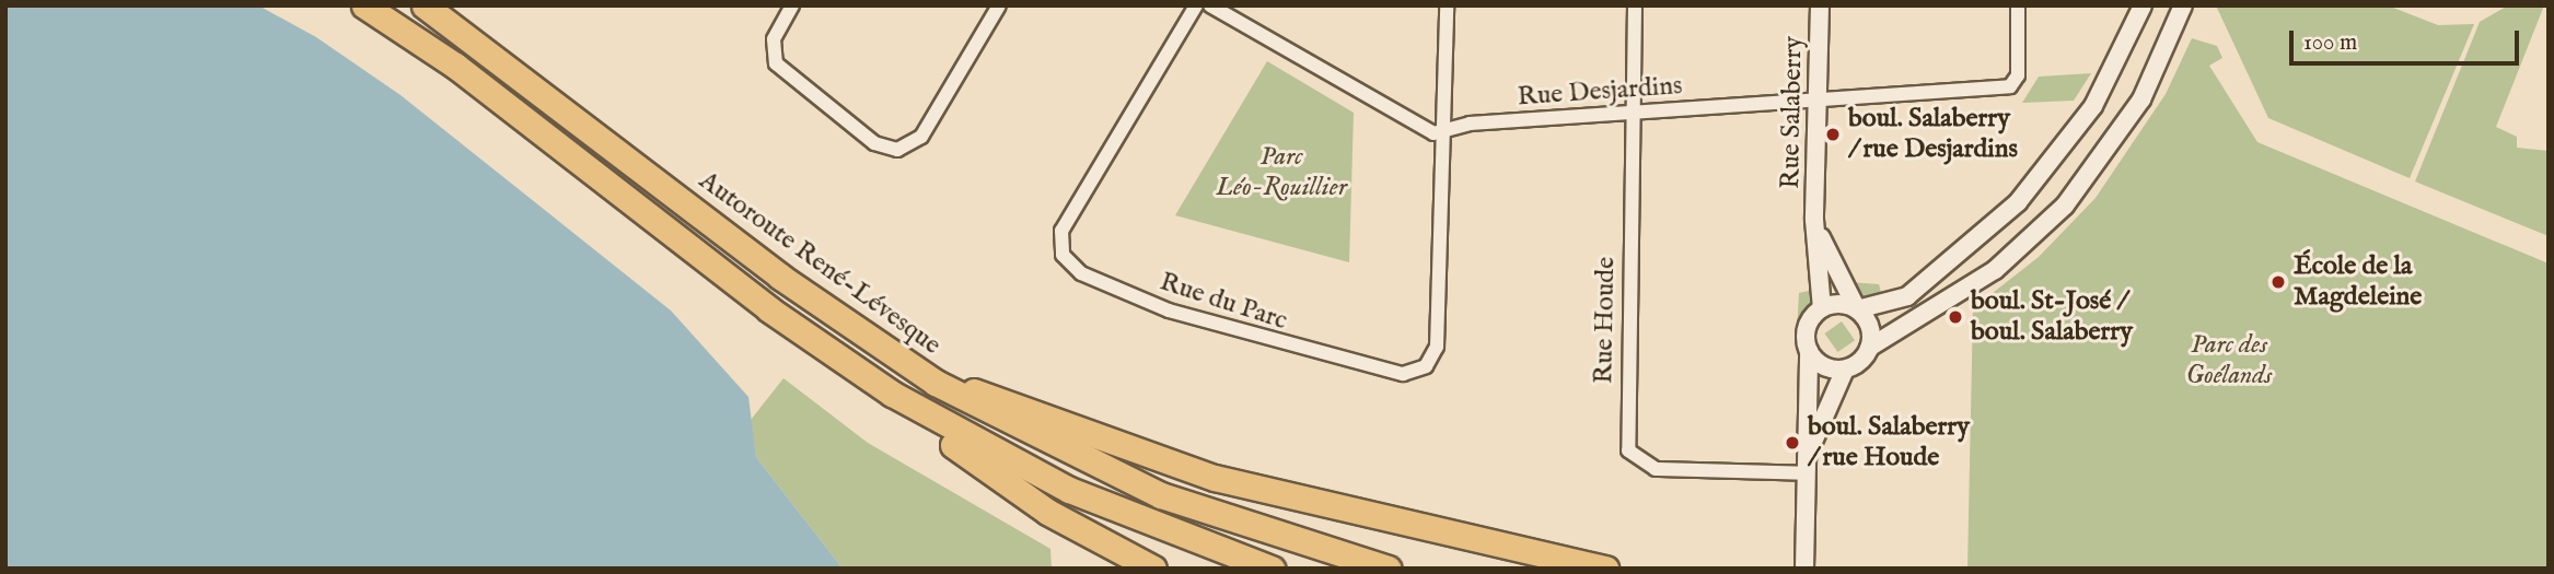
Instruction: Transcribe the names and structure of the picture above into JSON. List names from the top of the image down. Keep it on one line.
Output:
{"streets":{"highway":["Autoroute René-Lévesque"],"street":["Rue Desjardins","Rue Salaberry","Rue du Parc","Rue Houde"]},"crossings":[["Rue Desjardins","Rue Salaberry"],["Rue Desjardins","Rue du Parc"],["Rue Desjardins","Rue Houde"]],"parks":["Parc Léo-Rouillier","Parc des Goélands"],"places":["boul. Salaberry / rue Desjardins","École de la Magdeleine","boul. St-José / boul. Salaberry","boul. Salaberry / rue Houde"],"scale_bar":"100 m"}
